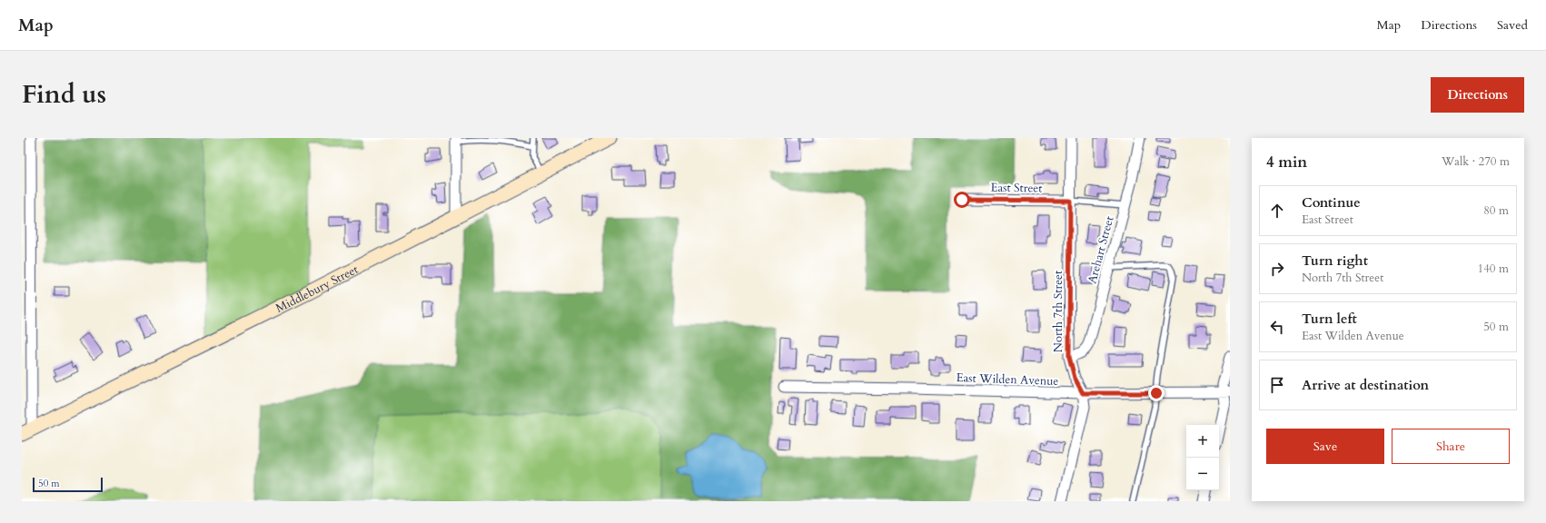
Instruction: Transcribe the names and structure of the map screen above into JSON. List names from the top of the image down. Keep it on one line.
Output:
{"streets":{"main road":["Middlebury Street"],"street":["East Street","Arehart Street","North 7th Street","East Wilden Avenue"]},"crossings":[["East Street","North 7th Street"],["Arehart Street","North 7th Street"],["North 7th Street","East Wilden Avenue"]],"scale_bar":"50 m","page":{"header":"Map","nav":["Map","Directions","Saved"],"title":"Find us","buttons":["Directions",["Save","Share"]],"heading":["4 min","Walk · 270 m"],"list":[["Continue","East Street","80 m"],["Turn right","North 7th Street","140 m"],["Turn left","East Wilden Avenue","50 m"],"Arrive at destination"],"map_buttons":["+","−"],"scale":"50 m"}}
